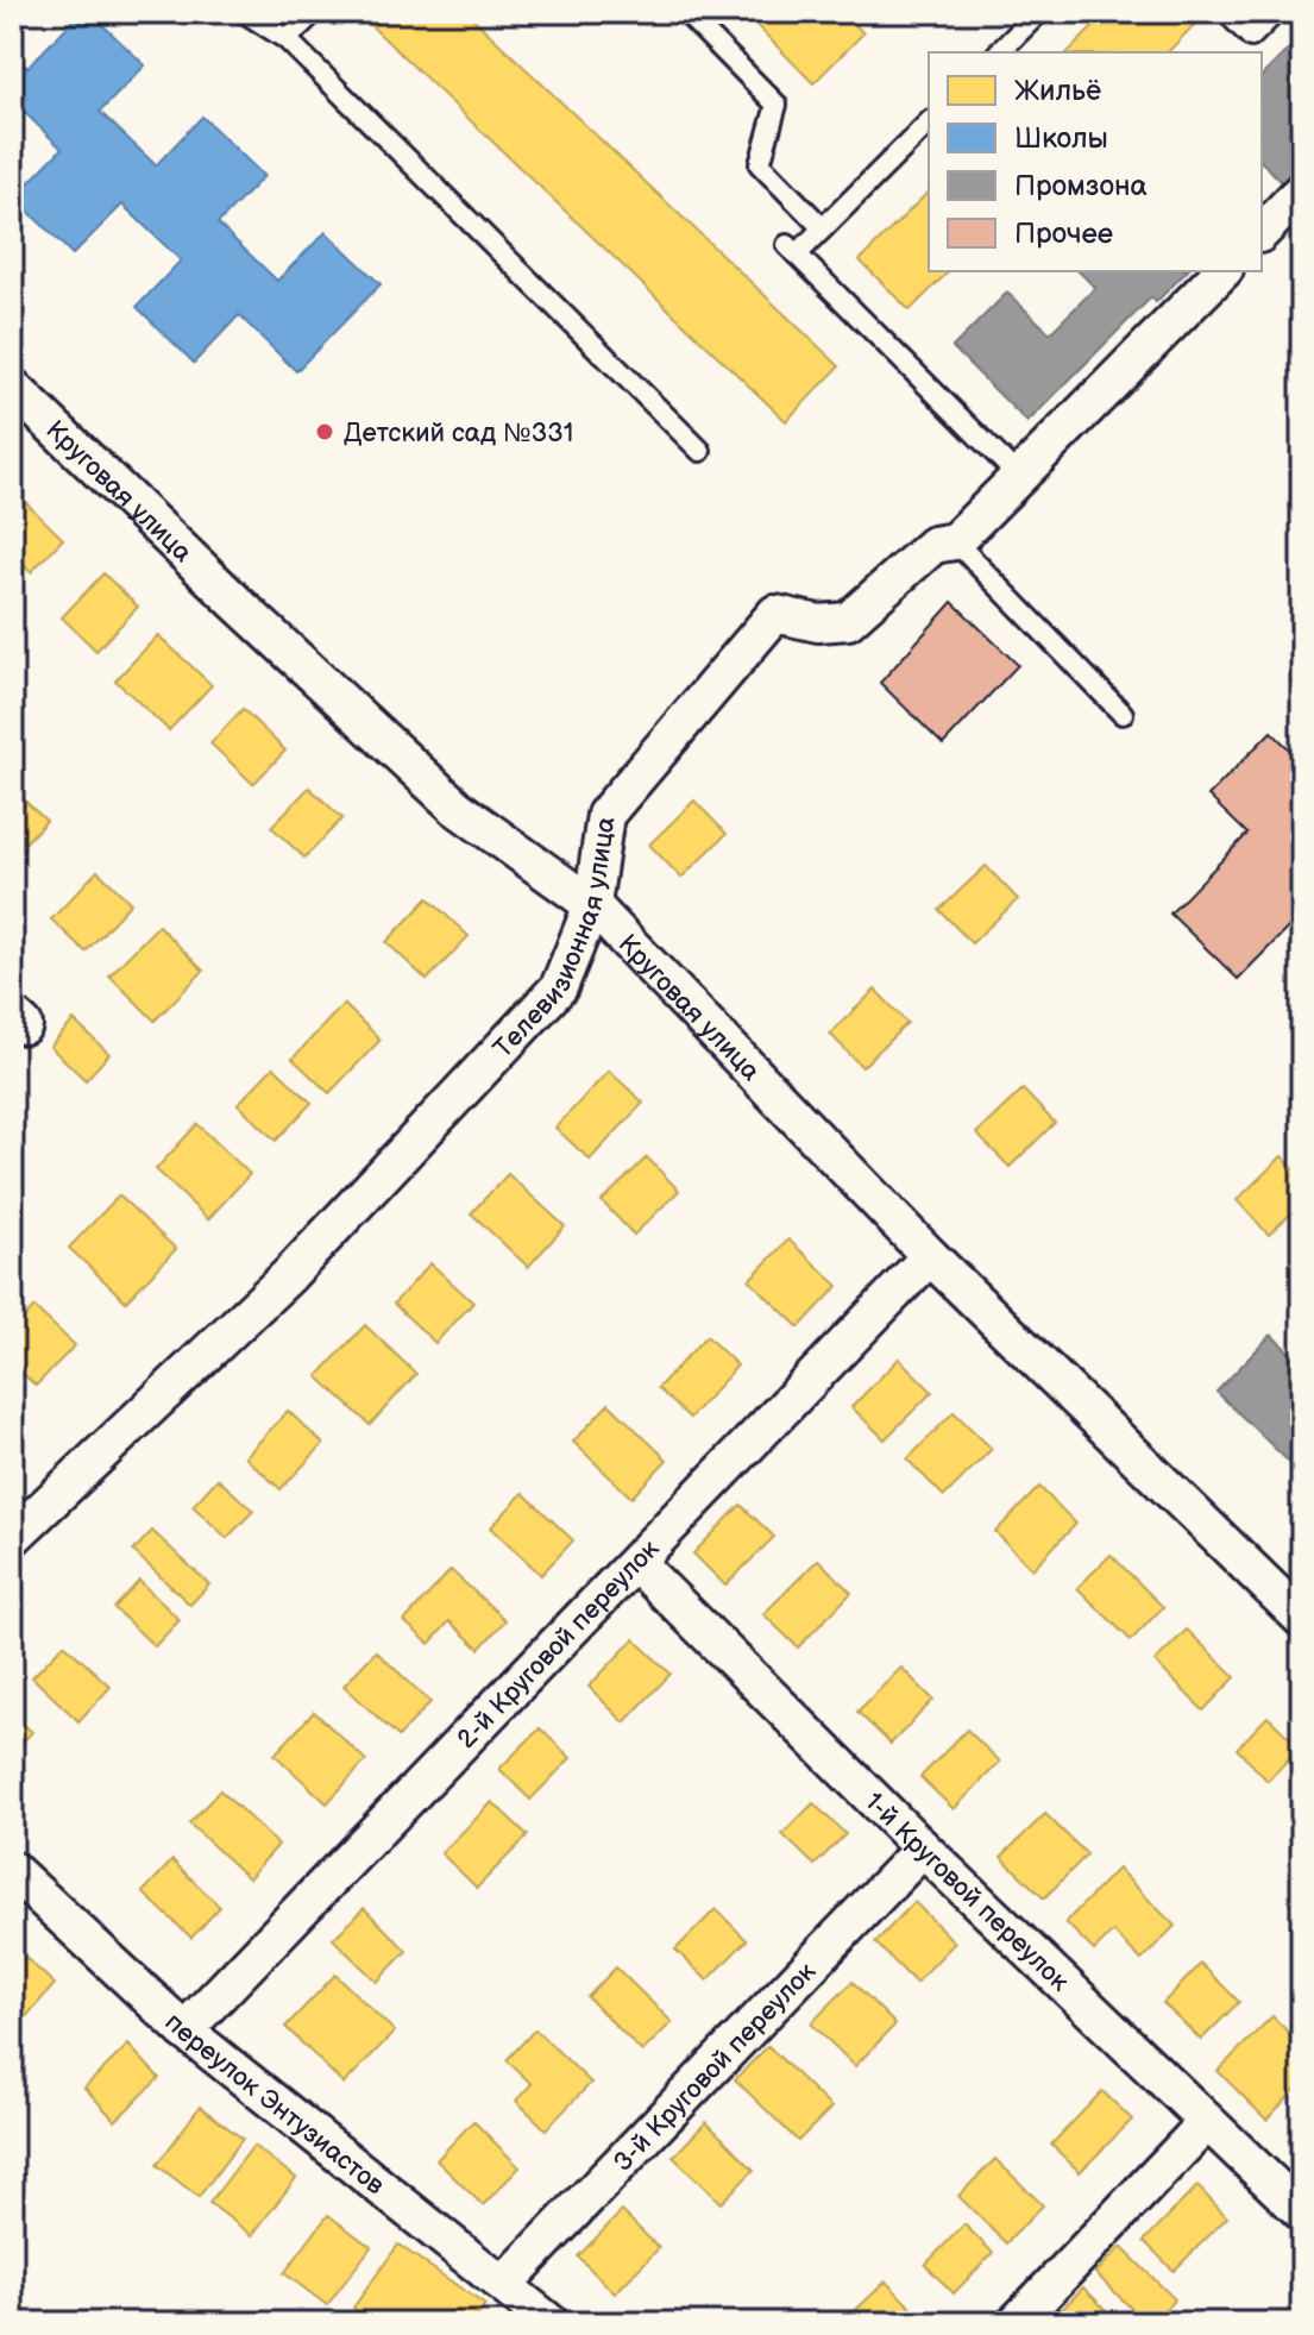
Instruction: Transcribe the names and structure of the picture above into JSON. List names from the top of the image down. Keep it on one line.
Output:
{"streets":{"street":["Круговая улица","Телевизионная улица","2-й Круговой переулок","1-й Круговой переулок","3-й Круговой переулок","переулок Энтузиастов"]},"crossings":[["Круговая улица","Телевизионная улица"],["Круговая улица","2-й Круговой переулок"],["2-й Круговой переулок","1-й Круговой переулок"],["2-й Круговой переулок","переулок Энтузиастов"],["1-й Круговой переулок","3-й Круговой переулок"],["3-й Круговой переулок","переулок Энтузиастов"]],"places":["Детский сад №331"],"legend":["Жильё","Школы","Промзона","Прочее"]}
